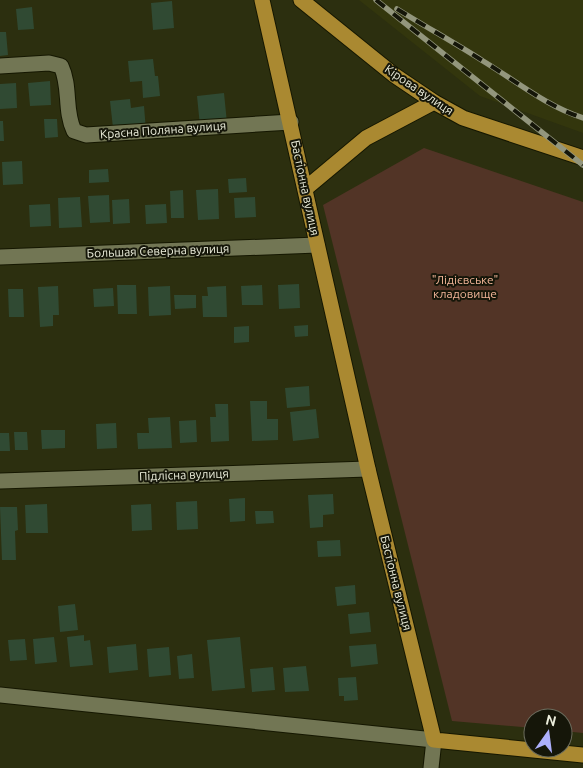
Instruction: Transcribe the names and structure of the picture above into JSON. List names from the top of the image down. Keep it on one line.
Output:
{"streets":{"main road":["Кірова вулиця","Бастіонна вулиця"],"street":["Красна Поляна вулиця","Большая Северна вулиця","Підлісна вулиця"]},"crossings":[["Красна Поляна вулиця","Бастіонна вулиця"],["Бастіонна вулиця","Большая Северна вулиця"],["Бастіонна вулиця","Підлісна вулиця"]],"parks":["\"Лідієвське\" кладовище"],"north":"top"}
